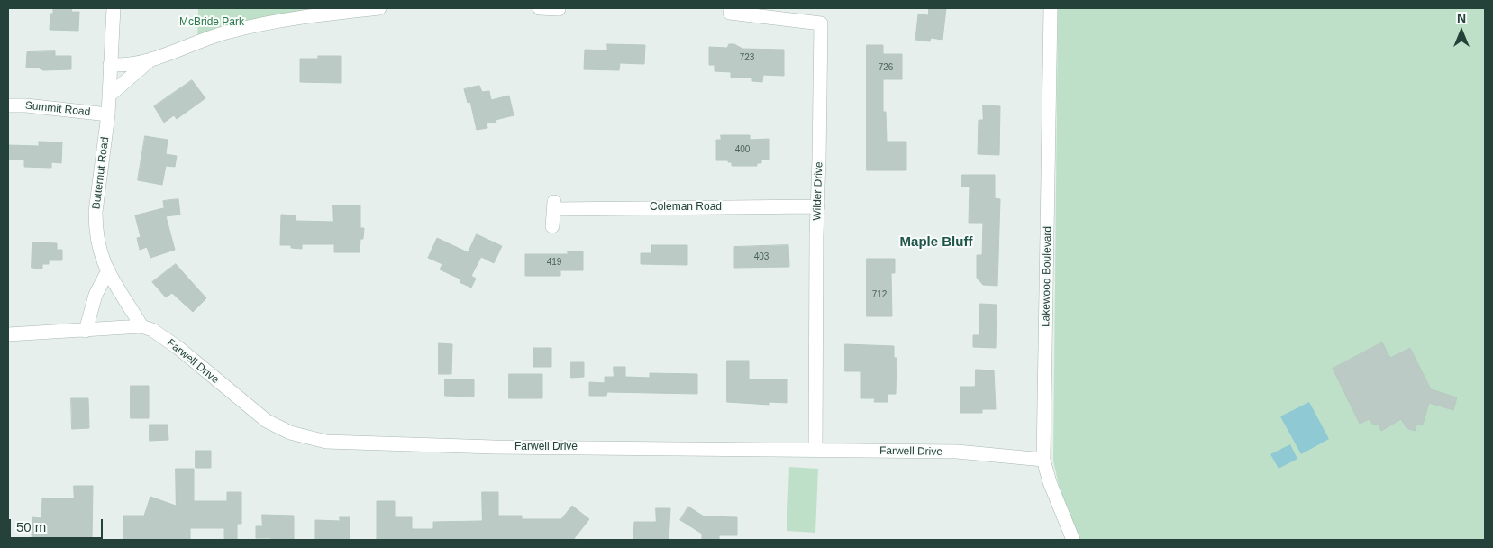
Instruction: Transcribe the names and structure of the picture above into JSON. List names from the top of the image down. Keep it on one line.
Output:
{"streets":{"street":["Summit Road","Butternut Road","Wilder Drive","Coleman Road","Lakewood Boulevard","Farwell Drive"]},"crossings":[["Summit Road","Butternut Road"],["Butternut Road","Farwell Drive"],["Wilder Drive","Coleman Road"],["Wilder Drive","Farwell Drive"],["Lakewood Boulevard","Farwell Drive"]],"districts":["Maple Bluff"],"parks":["McBride Park"],"house_numbers":["723","726","400","403","419","712"],"scale_bar":"50 m","north":"top"}
